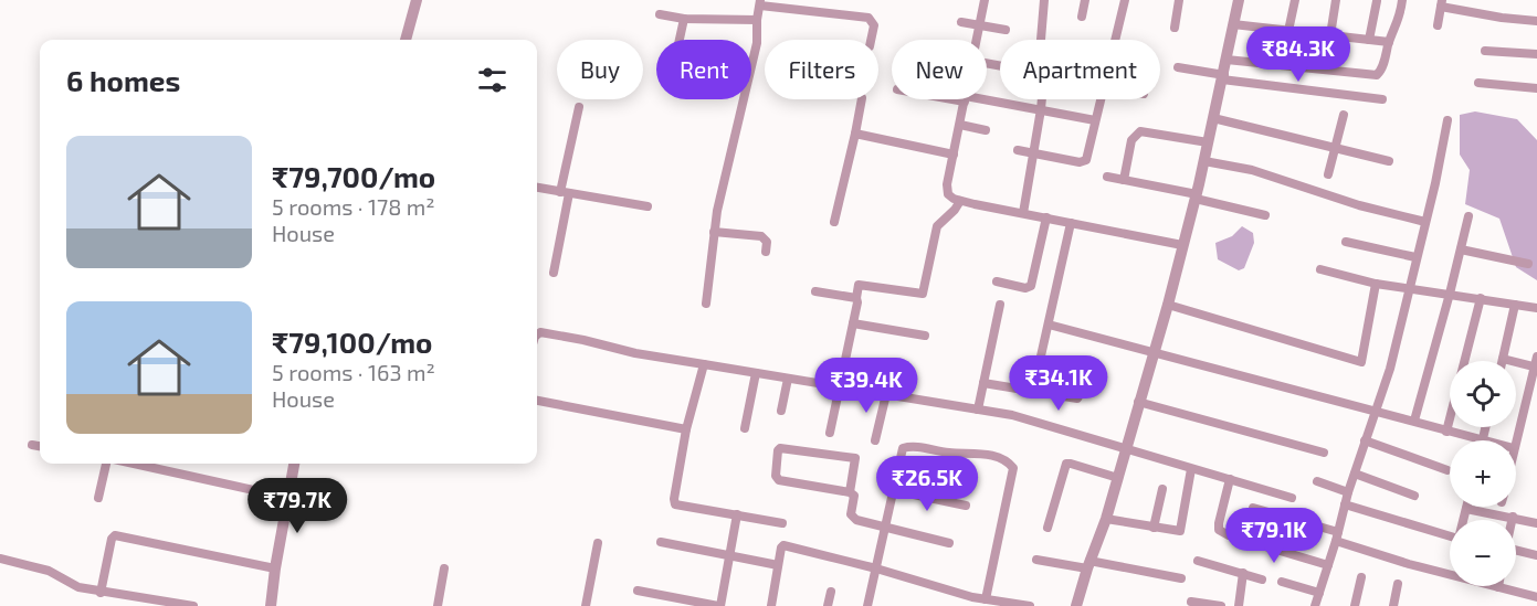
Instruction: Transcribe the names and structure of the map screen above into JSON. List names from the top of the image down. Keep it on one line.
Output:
{"page":{"price":["₹84.3K","₹34.1K","₹39.4K","₹26.5K","₹79.7K","₹79.1K"],"chip":["Buy","Rent","Filters","New","Apartment"],"heading":"6 homes","list":[{"name":"₹79,700/mo","note":"5 rooms · 178 m² · House"},{"name":"₹79,100/mo","note":"5 rooms · 163 m² · House"}],"map_buttons":["+","−"]}}
